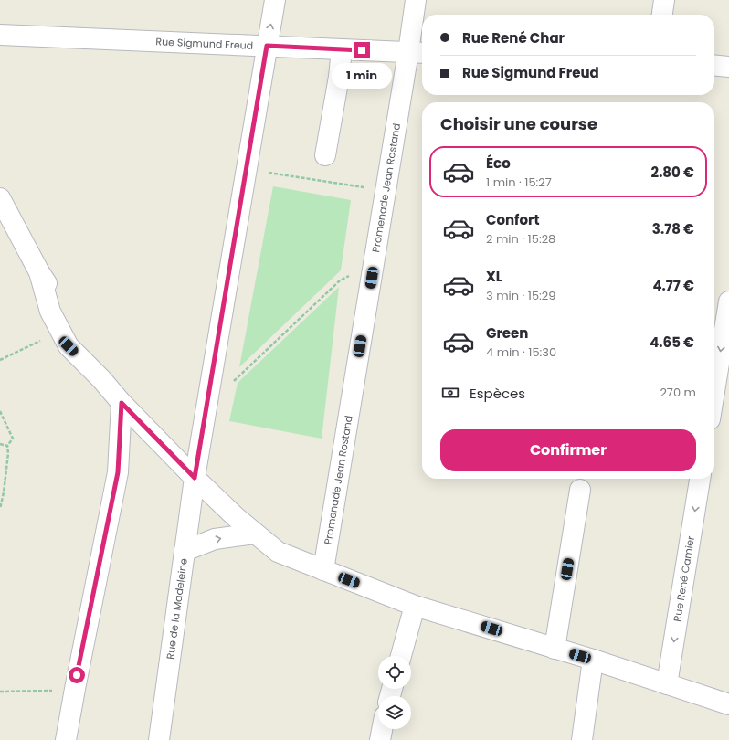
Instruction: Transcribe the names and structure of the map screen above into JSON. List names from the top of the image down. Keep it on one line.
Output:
{"streets":{"street":["Rue Sigmund Freud","Promenade Jean Rostand","Rue René Camier","Rue de la Madeleine"]},"crossings":[["Rue Sigmund Freud","Promenade Jean Rostand"]],"page":{"banner":["Rue René Char","Rue Sigmund Freud"],"bubble":"1 min","heading":"Choisir une course","list":[{"name":"Éco","note":"1 min · 15:27","value":"2.80 €"},{"name":"Confort","note":"2 min · 15:28","value":"3.78 €"},{"name":"XL","note":"3 min · 15:29","value":"4.77 €"},{"name":"Green","note":"4 min · 15:30","value":"4.65 €"}],"pay":["Espèces","270 m"],"buttons":"Confirmer"}}
